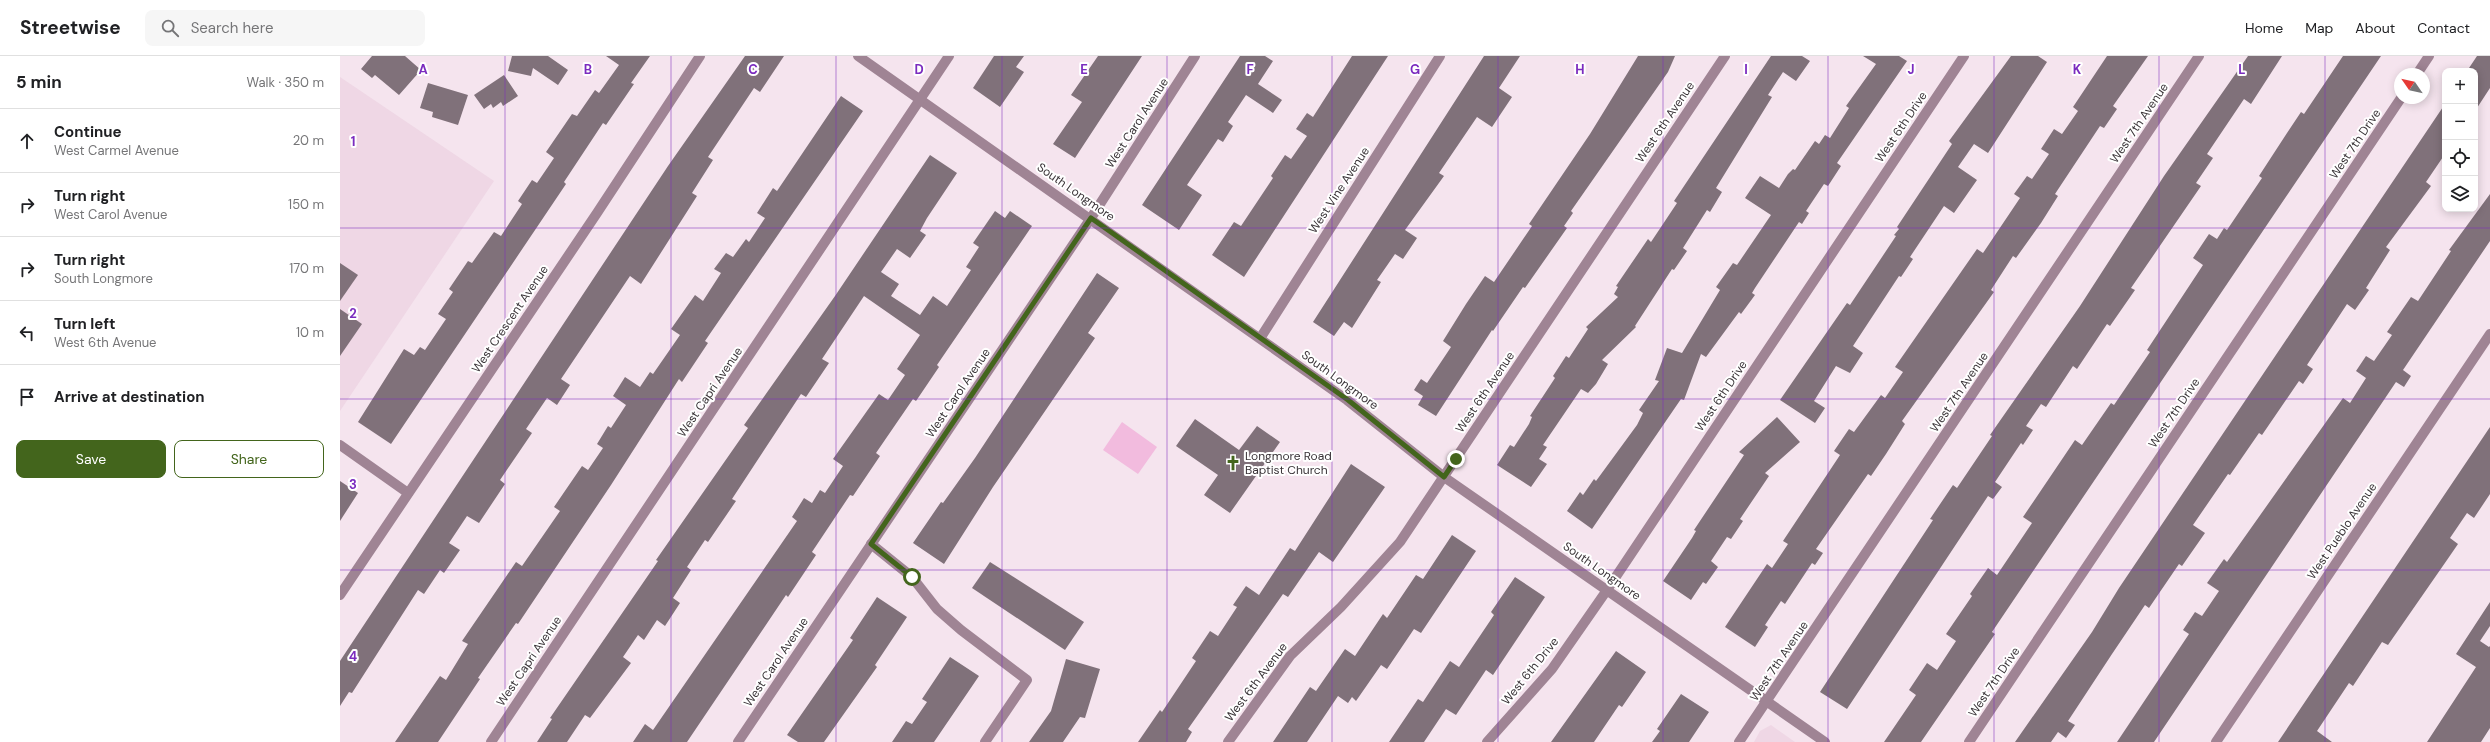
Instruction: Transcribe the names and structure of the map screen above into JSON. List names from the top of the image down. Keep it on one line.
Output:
{"streets":{"street":["West 6th Avenue","West Carol Avenue","West 7th Avenue","West 6th Drive","West 7th Drive","West Vine Avenue","South Longmore","West Crescent Avenue","West Capri Avenue","West Pueblo Avenue"]},"crossings":[["West 6th Avenue","South Longmore"],["West Carol Avenue","South Longmore"],["West 7th Avenue","South Longmore"],["West 6th Drive","South Longmore"],["West Vine Avenue","South Longmore"],["South Longmore","West Capri Avenue"]],"places":{"church":["Longmore Road Baptist Church"]},"north":"top left","page":{"header":"Streetwise","search":"Search here","nav":["Home","Map","About","Contact"],"heading":["5 min","Walk · 350 m"],"map_buttons":["+","−"],"list":[["Continue","West Carmel Avenue","20 m"],["Turn right","West Carol Avenue","150 m"],["Turn right","South Longmore","170 m"],["Turn left","West 6th Avenue","10 m"],"Arrive at destination"],"buttons":["Save","Share"]},"grid":{"columns":["A","B","C","D","E","F","G","H","I","J","K","L"],"rows":["1","2","3","4"]}}
